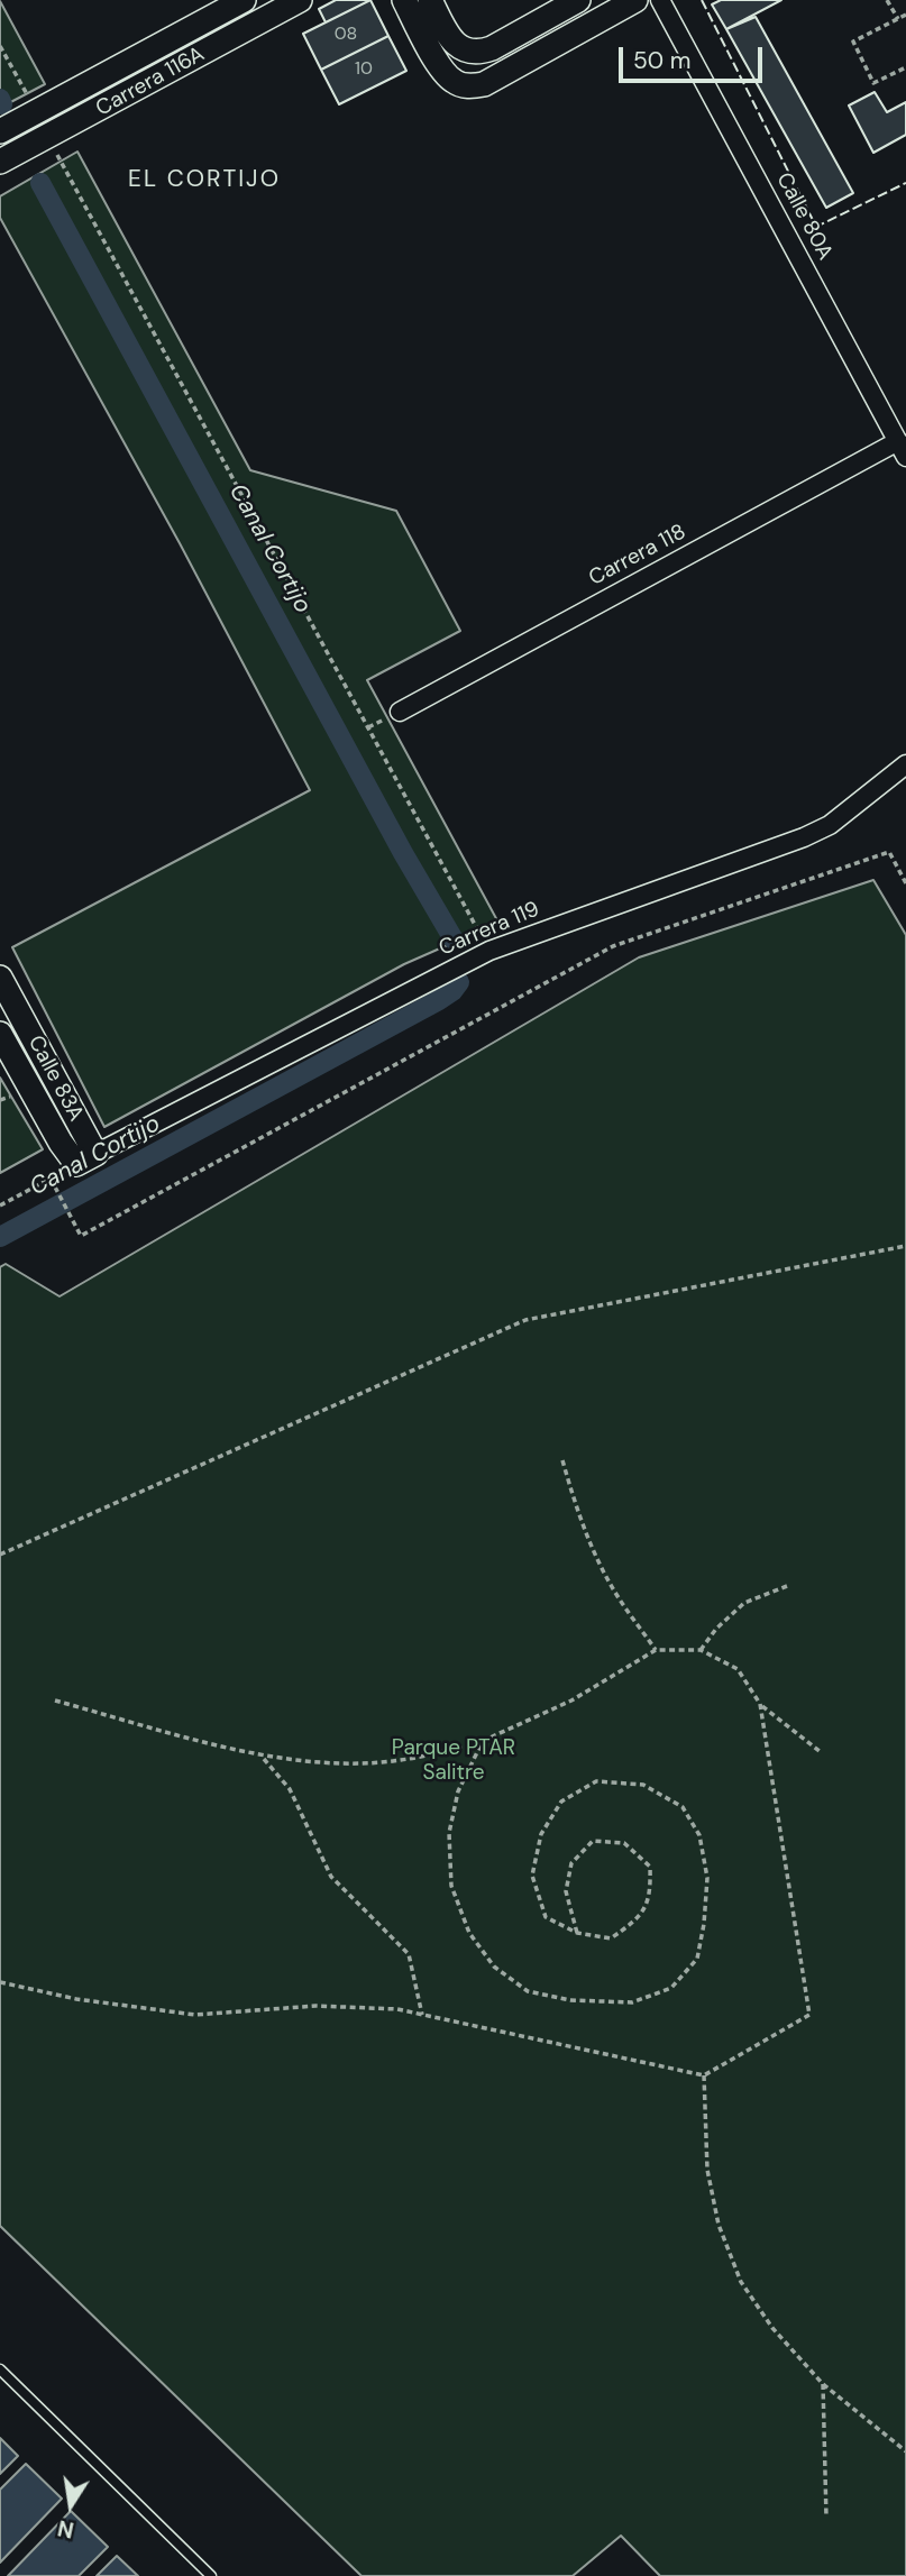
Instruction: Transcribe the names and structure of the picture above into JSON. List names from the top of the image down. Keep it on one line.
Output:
{"streets":{"street":["Carrera 116A","Calle 80A","Carrera 118","Carrera 119","Calle 83A"]},"crossings":[["Calle 80A","Carrera 118"],["Carrera 119","Calle 83A"]],"districts":["EL CORTIJO"],"water":["Canal Cortijo"],"parks":["Parque PTAR Salitre"],"house_numbers":["08","10"],"scale_bar":"50 m","north":"bottom"}
